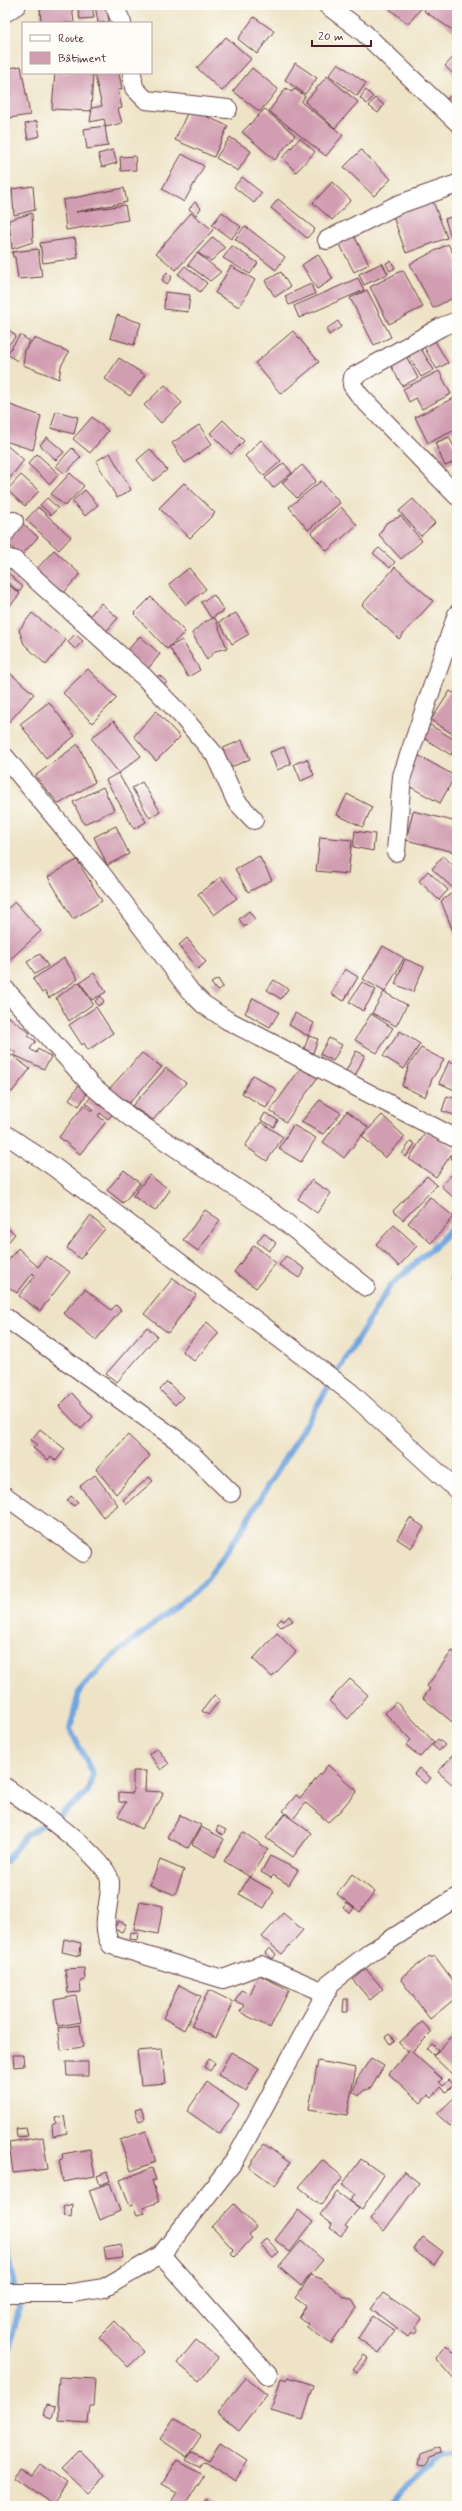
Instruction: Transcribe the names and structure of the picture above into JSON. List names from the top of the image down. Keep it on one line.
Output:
{"legend":["Route","Bâtiment"],"scale_bar":"20 m"}
